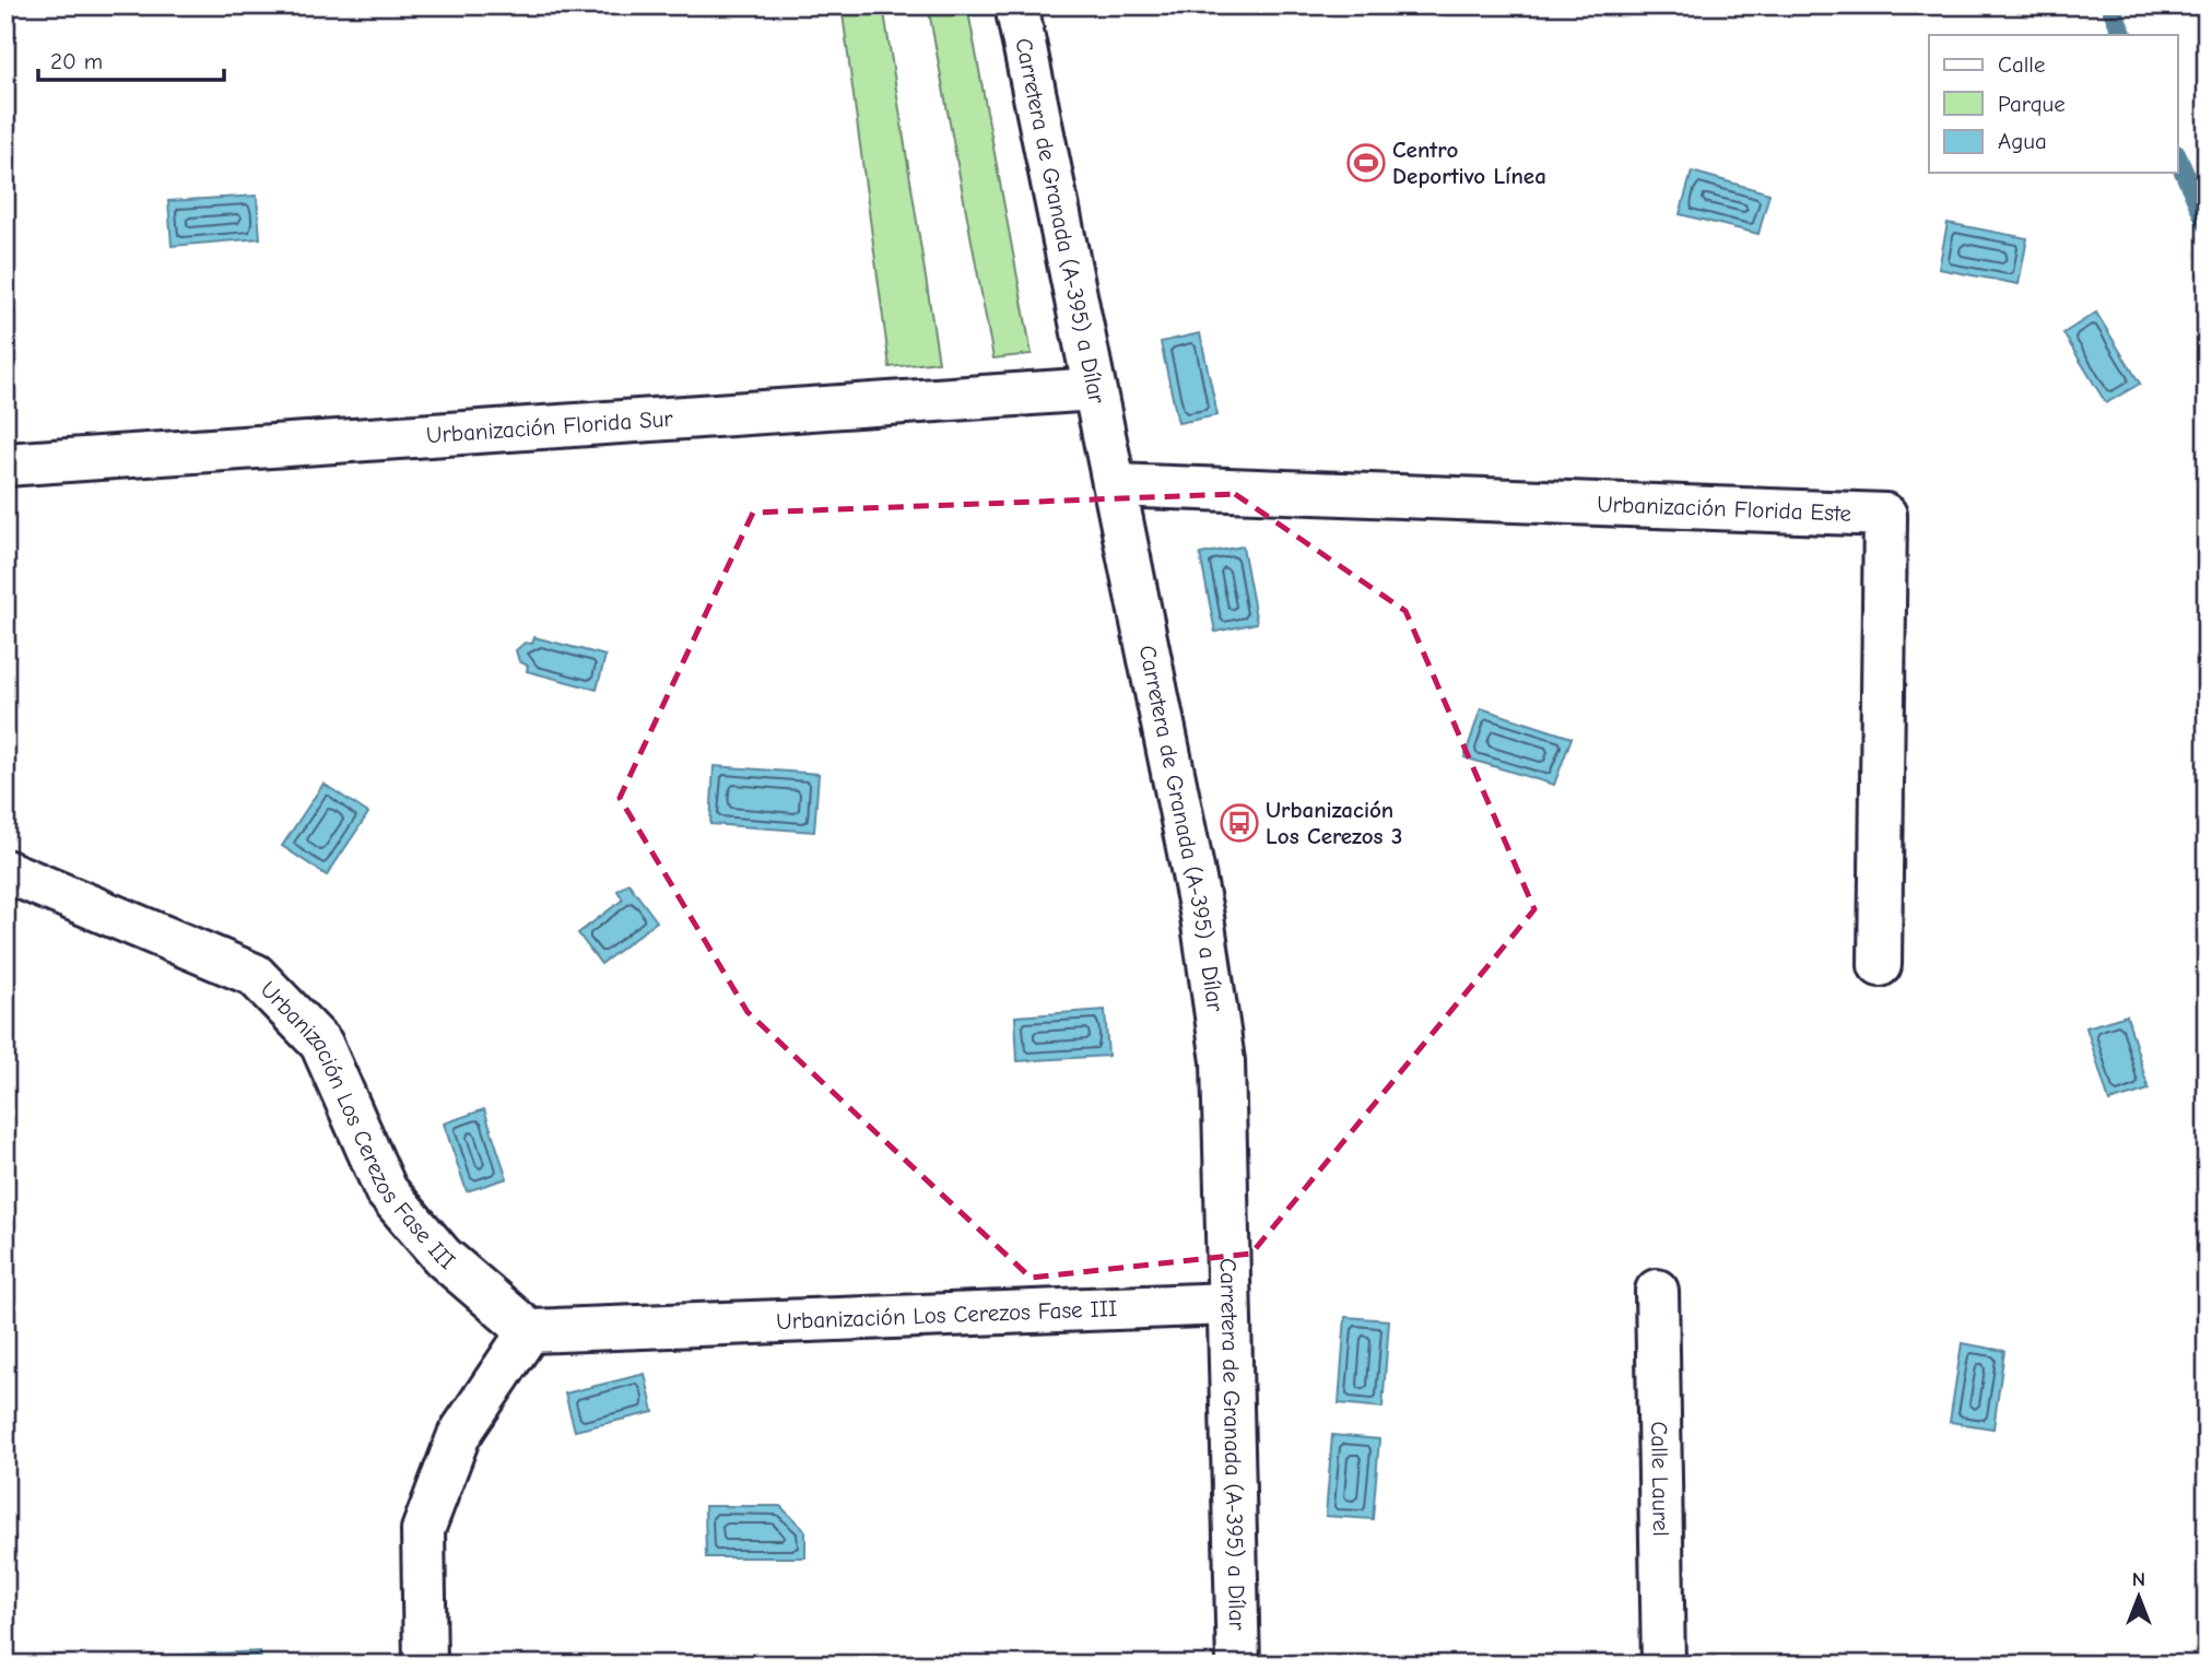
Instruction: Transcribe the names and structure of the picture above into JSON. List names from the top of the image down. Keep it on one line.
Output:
{"streets":{"street":["Carretera de Granada (A-395) a Dílar","Urbanización Florida Sur","Urbanización Florida Este","Urbanización Los Cerezos Fase III","Calle Laurel"]},"crossings":[["Carretera de Granada (A-395) a Dílar","Urbanización Florida Sur"],["Carretera de Granada (A-395) a Dílar","Urbanización Florida Este"],["Carretera de Granada (A-395) a Dílar","Urbanización Los Cerezos Fase III"]],"places":{"sports":["Centro Deportivo Línea"],"bus stop":["Urbanización Los Cerezos 3"]},"legend":["Calle","Parque","Agua"],"scale_bar":"20 m","north":"top"}
